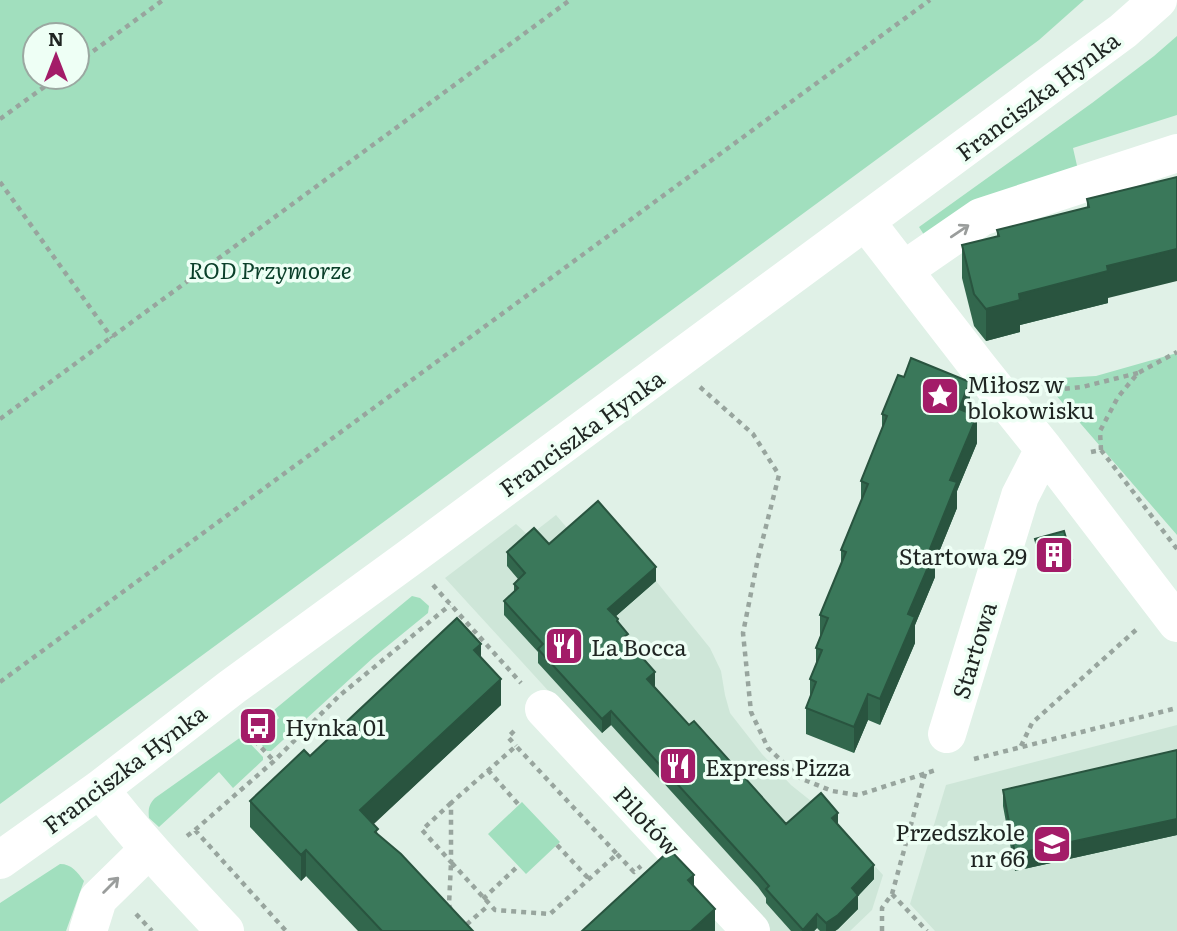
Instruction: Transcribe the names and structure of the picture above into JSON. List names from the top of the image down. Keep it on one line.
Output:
{"streets":{"street":["Franciszka Hynka","Startowa","Pilotów"]},"parks":["ROD Przymorze"],"places":{"place":["Miłosz w blokowisku"],"building":["Startowa 29"],"restaurant":["La Bocca","Express Pizza"],"bus stop":["Hynka 01"],"school or university":["Przedszkole nr 66"]},"north":"top"}
